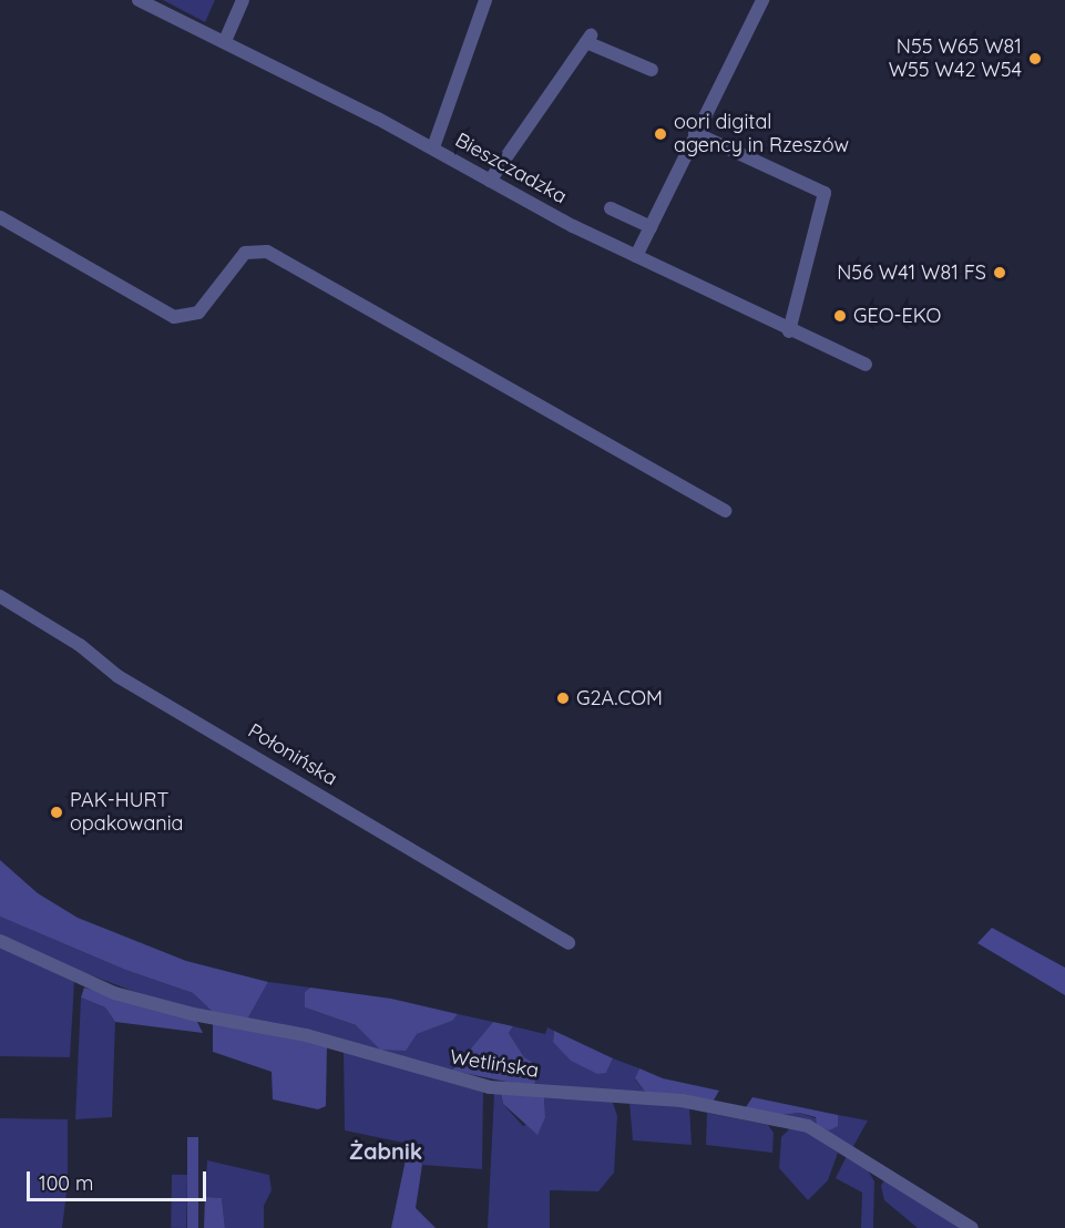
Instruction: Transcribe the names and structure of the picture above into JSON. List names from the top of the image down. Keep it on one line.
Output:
{"streets":{"street":["Bieszczadzka","Połonińska","Wetlińska"]},"districts":["Żabnik"],"places":["N55 W65 W81 W55 W42 W54","oori digital agency in Rzeszów","N56 W41 W81 FS","GEO-EKO","G2A.COM","PAK-HURT opakowania"],"scale_bar":"100 m"}
